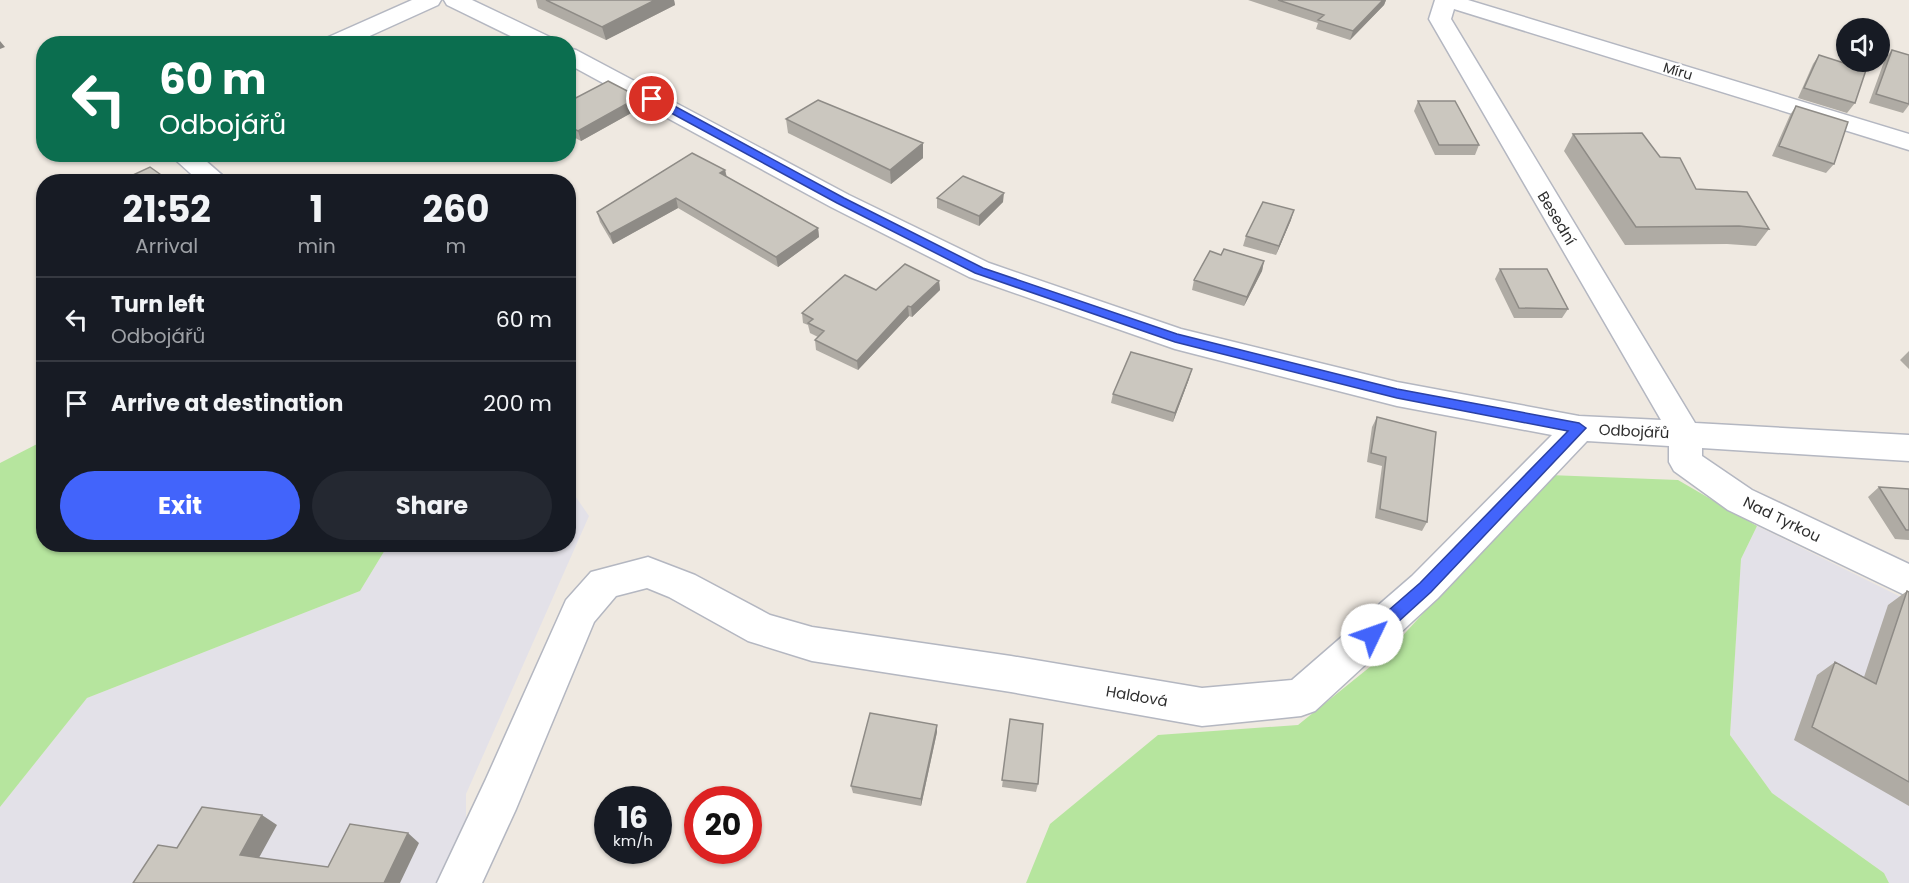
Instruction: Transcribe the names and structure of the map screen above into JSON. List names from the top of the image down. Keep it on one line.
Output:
{"streets":{"street":["Míru","Besední","Odbojářů","Nad Tyrkou","Haldová"]},"crossings":[["Míru","Besední"],["Besední","Odbojářů"],["Besední","Nad Tyrkou"],["Odbojářů","Nad Tyrkou"],["Odbojářů","Haldová"]],"page":{"turn":["60 m","Odbojářů"],"eta":["21:52","Arrival","1","min","260","m"],"list":[{"name":"Turn left","note":"Odbojářů","value":"60 m"},{"name":"Arrive at destination","value":"200 m"}],"buttons":["Exit","Share"],"speed":"16 km/h","limit":"20"}}
